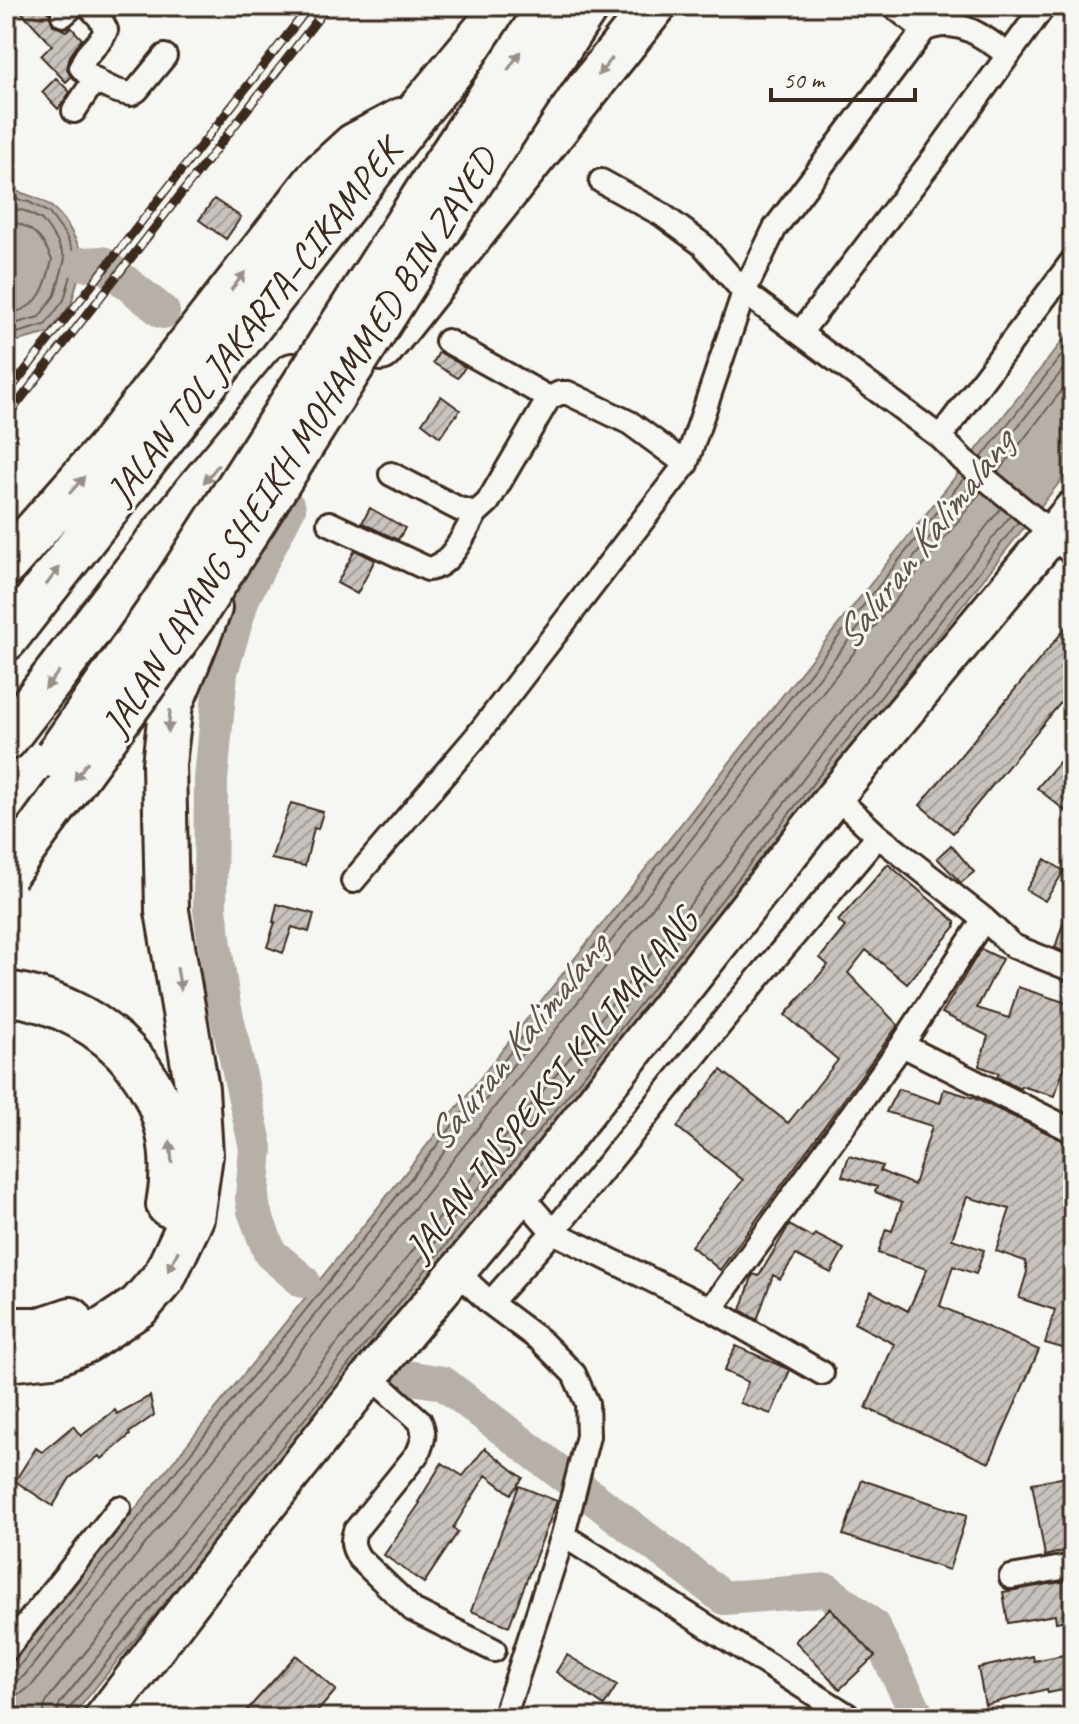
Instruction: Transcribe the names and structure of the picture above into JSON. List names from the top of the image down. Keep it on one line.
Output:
{"streets":{"highway":["JALAN TOL JAKARTA–CIKAMPEK","JALAN LAYANG SHEIKH MOHAMMED BIN ZAYED"],"main road":["JALAN INSPEKSI KALIMALANG"]},"water":["Saluran Kalimalang"],"scale_bar":"50 m"}
